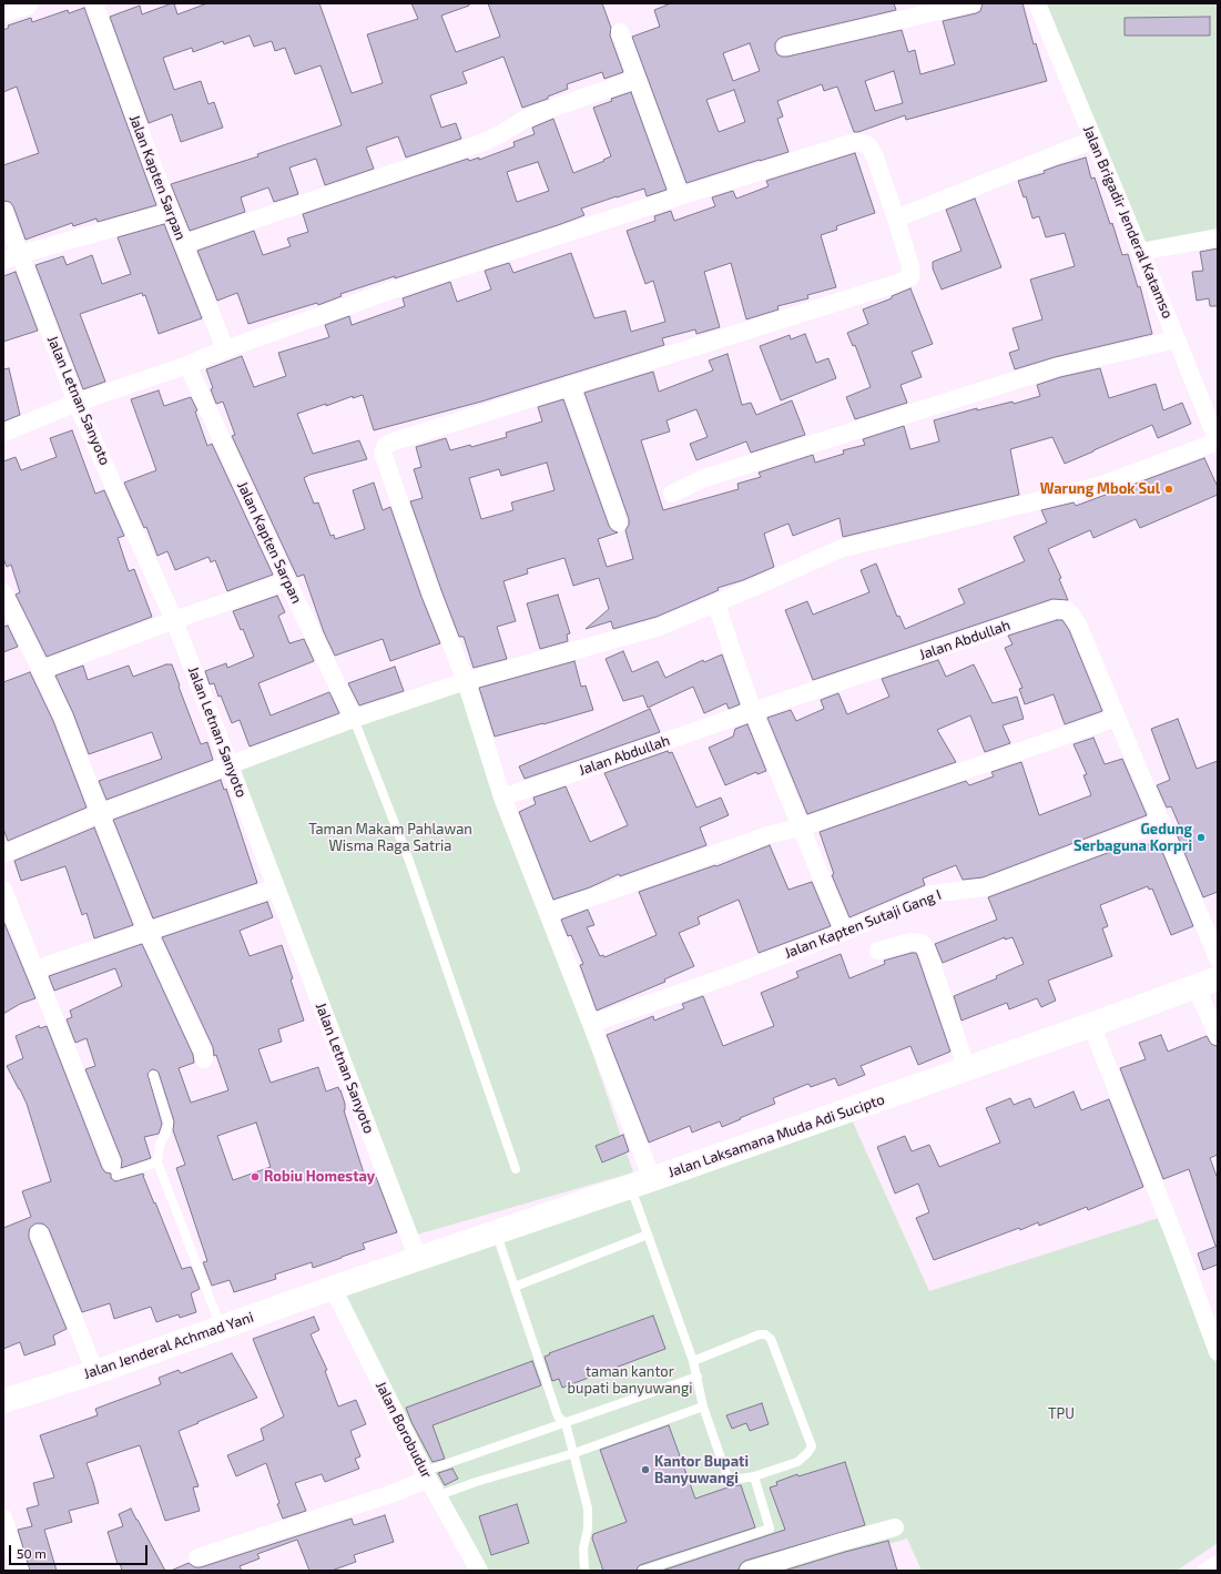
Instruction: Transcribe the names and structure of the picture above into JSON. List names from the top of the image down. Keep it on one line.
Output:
{"streets":{"main road":["Jalan Laksamana Muda Adi Sucipto","Jalan Jenderal Achmad Yani"],"street":["Jalan Kapten Sarpan","Jalan Brigadir Jenderal Katamso","Jalan Letnan Sanyoto","Jalan Abdullah","Jalan Kapten Sutaji Gang I","Jalan Borobudur"]},"crossings":[["Jalan Letnan Sanyoto","Jalan Laksamana Muda Adi Sucipto"],["Jalan Abdullah","Jalan Kapten Sutaji Gang I"],["Jalan Laksamana Muda Adi Sucipto","Jalan Jenderal Achmad Yani"],["Jalan Laksamana Muda Adi Sucipto","Jalan Borobudur"],["Jalan Jenderal Achmad Yani","Jalan Borobudur"]],"parks":["Taman Makam Pahlawan Wisma Raga Satria","taman kantor bupati banyuwangi","TPU"],"places":["Warung Mbok Sul","Gedung Serbaguna Korpri","Robiu Homestay","Kantor Bupati Banyuwangi"],"scale_bar":"50 m"}
